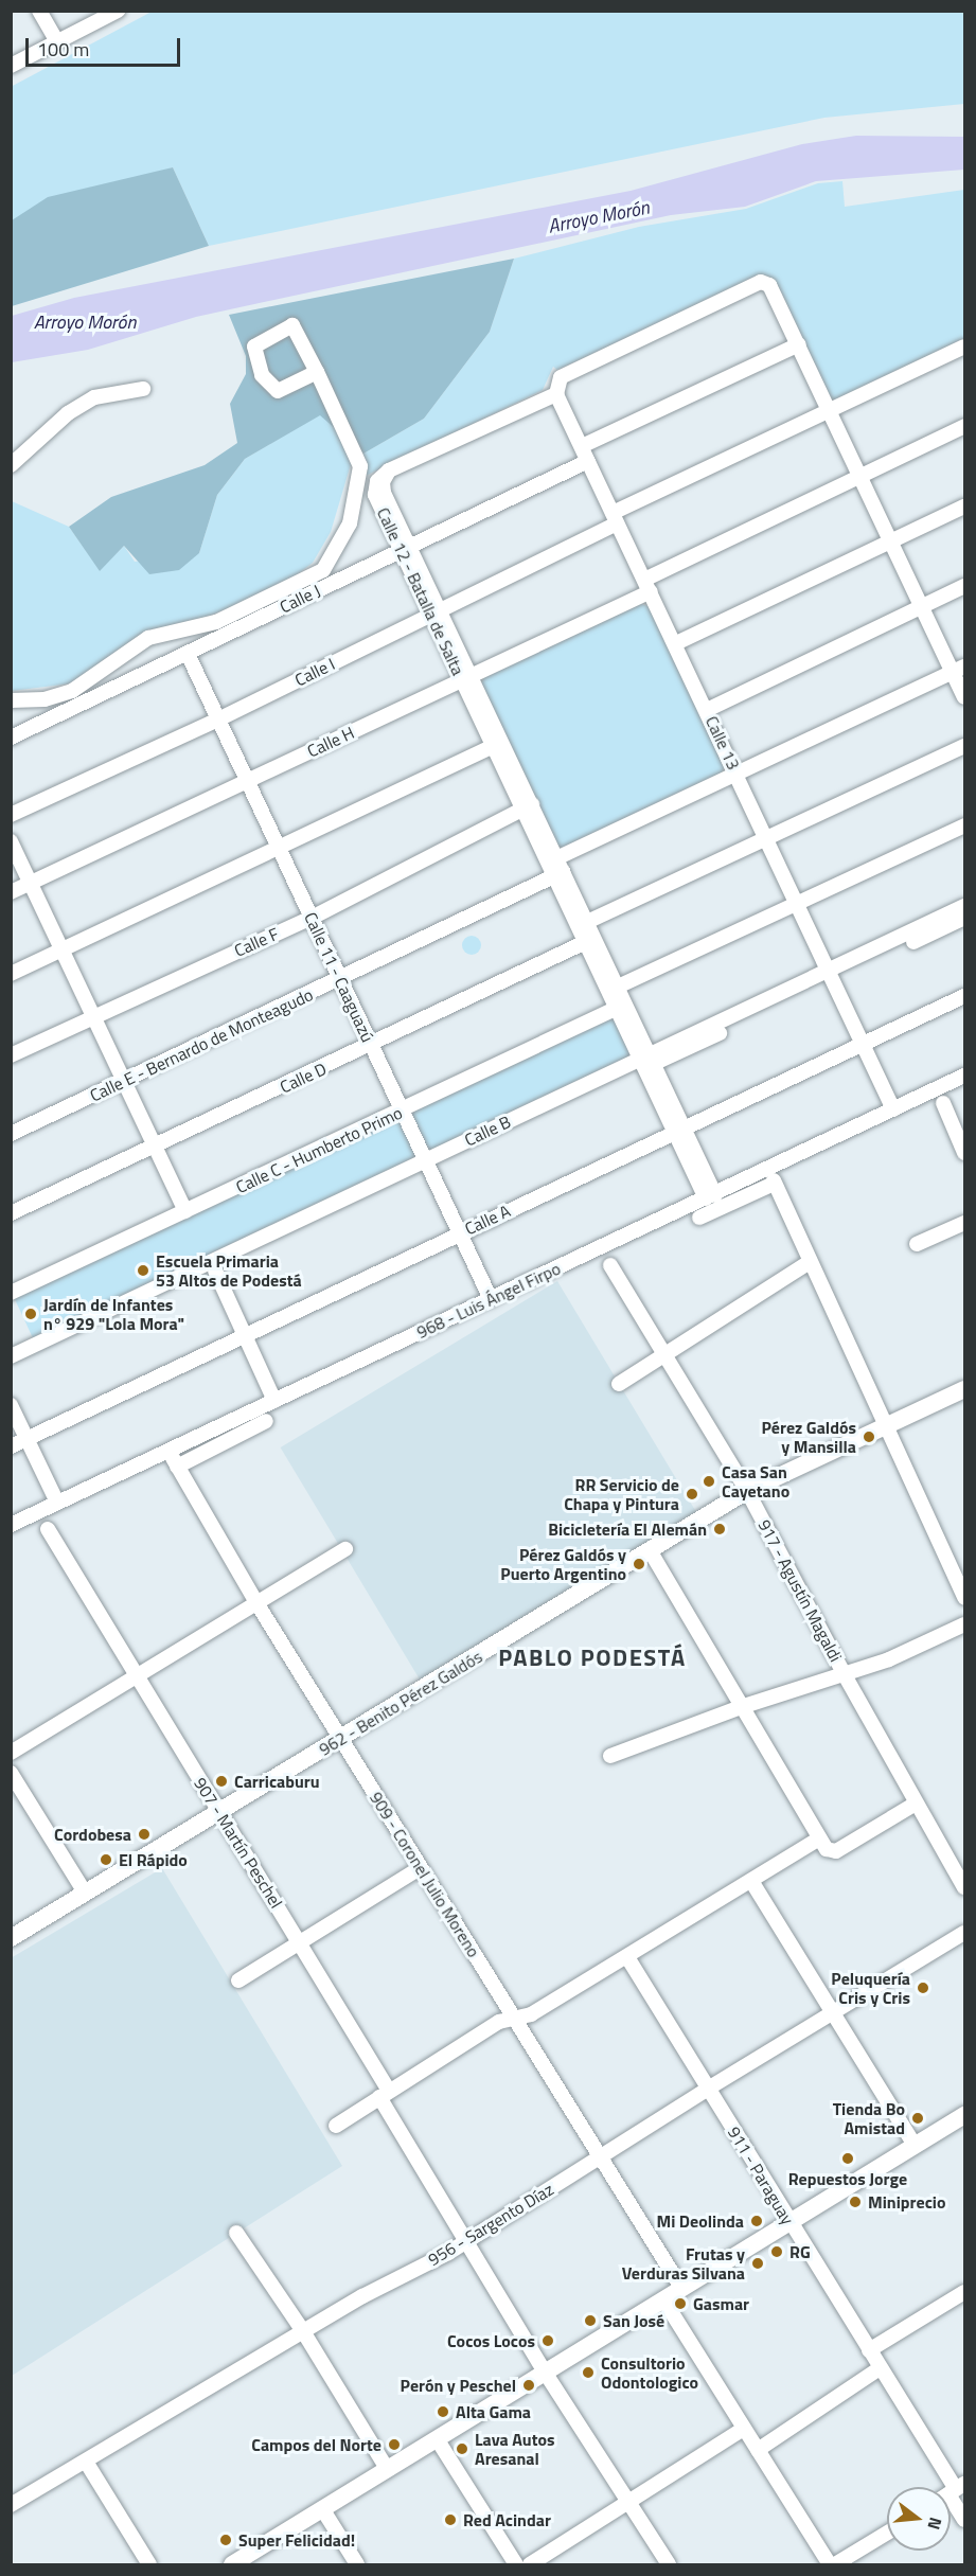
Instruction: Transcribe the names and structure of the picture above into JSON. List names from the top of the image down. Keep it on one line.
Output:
{"streets":{"main road":["962 - Benito Pérez Galdós"],"street":["Calle 12 - Batalla de Salta","Calle J","Calle I","Calle H","Calle 13","Calle F","Calle 11 - Caaguazú","Calle E - Bernardo de Monteagudo","Calle D","Calle B","Calle C - Humberto Primo","Calle A","968 - Luis Ángel Firpo","917 - Agustín Magaldi","907 - Martín Peschel","909 - Coronel Julio Moreno","911 - Paraguay","956 - Sargento Díaz"]},"crossings":[["Calle 12 - Batalla de Salta","Calle J"],["Calle 12 - Batalla de Salta","Calle I"],["Calle 12 - Batalla de Salta","Calle H"],["Calle 12 - Batalla de Salta","Calle 13"],["Calle 12 - Batalla de Salta","Calle F"],["Calle 12 - Batalla de Salta","Calle E - Bernardo de Monteagudo"],["Calle 12 - Batalla de Salta","Calle D"],["Calle 12 - Batalla de Salta","Calle B"],["Calle 12 - Batalla de Salta","Calle C - Humberto Primo"],["Calle 12 - Batalla de Salta","Calle A"],["Calle 12 - Batalla de Salta","968 - Luis Ángel Firpo"],["Calle J","Calle 13"],["Calle J","Calle 11 - Caaguazú"],["Calle I","Calle 13"],["Calle I","Calle 11 - Caaguazú"],["Calle H","Calle 13"],["Calle H","Calle 11 - Caaguazú"],["Calle 13","Calle B"],["Calle 13","Calle A"],["Calle 13","968 - Luis Ángel Firpo"],["Calle F","Calle 11 - Caaguazú"],["Calle 11 - Caaguazú","Calle E - Bernardo de Monteagudo"],["Calle 11 - Caaguazú","Calle D"],["Calle 11 - Caaguazú","Calle B"],["Calle 11 - Caaguazú","Calle C - Humberto Primo"],["Calle 11 - Caaguazú","Calle A"],["Calle 11 - Caaguazú","968 - Luis Ángel Firpo"],["917 - Agustín Magaldi","962 - Benito Pérez Galdós"],["962 - Benito Pérez Galdós","907 - Martín Peschel"],["962 - Benito Pérez Galdós","909 - Coronel Julio Moreno"],["907 - Martín Peschel","956 - Sargento Díaz"],["909 - Coronel Julio Moreno","956 - Sargento Díaz"],["911 - Paraguay","956 - Sargento Díaz"]],"districts":["PABLO PODESTÁ"],"water":["Arroyo Morón"],"places":["Escuela Primaria 53 Altos de Podestá","Jardín de Infantes n° 929 \"Lola Mora\"","Pérez Galdós y Mansilla","Casa San Cayetano","RR Servicio de Chapa y Pintura","Bicicletería El Alemán","Pérez Galdós y Puerto Argentino","Carricaburu","Cordobesa","El Rápido","Peluquería Cris y Cris","Tienda Bo Amistad","Repuestos Jorge","Miniprecio","Mi Deolinda","RG","Frutas y Verduras Silvana","Gasmar","San José","Cocos Locos","Consultorio Odontologico","Perón y Peschel","Alta Gama","Campos del Norte","Lava Autos Aresanal","Red Acindar","Super Felicidad!"],"scale_bar":"100 m","north":"right"}
